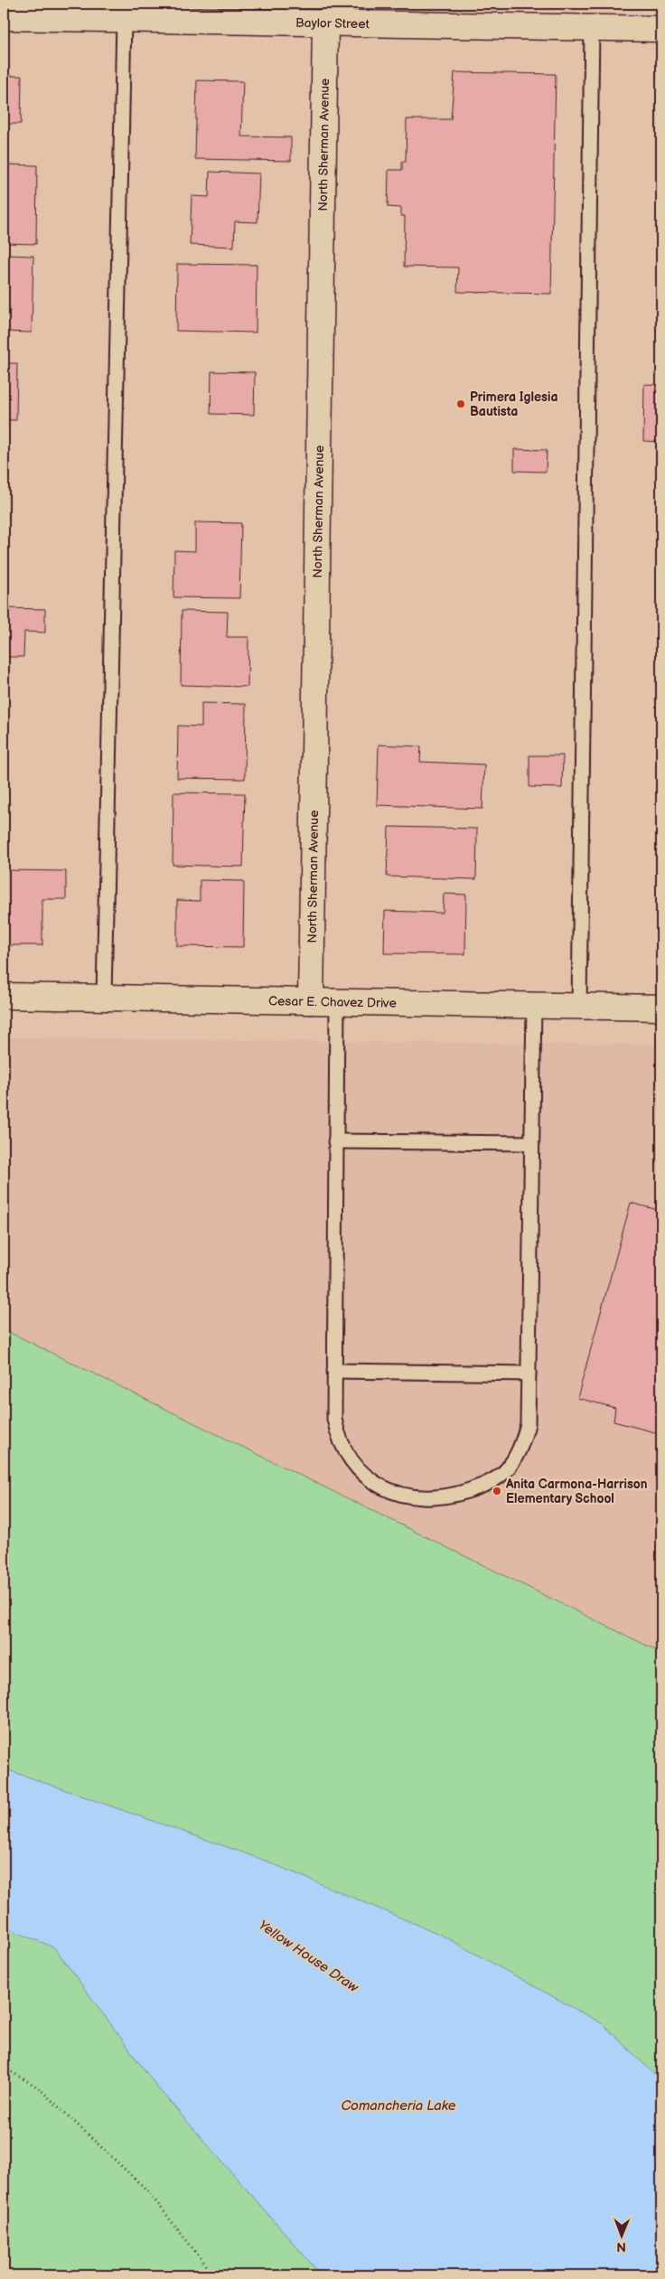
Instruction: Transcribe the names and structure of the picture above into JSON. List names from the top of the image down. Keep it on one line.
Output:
{"streets":{"street":["Baylor Street","North Sherman Avenue","Cesar E. Chavez Drive"]},"crossings":[["Baylor Street","North Sherman Avenue"],["North Sherman Avenue","Cesar E. Chavez Drive"]],"water":["Yellow House Draw","Comancheria Lake"],"places":["Primera Iglesia Bautista","Anita Carmona-Harrison Elementary School"],"north":"bottom"}
